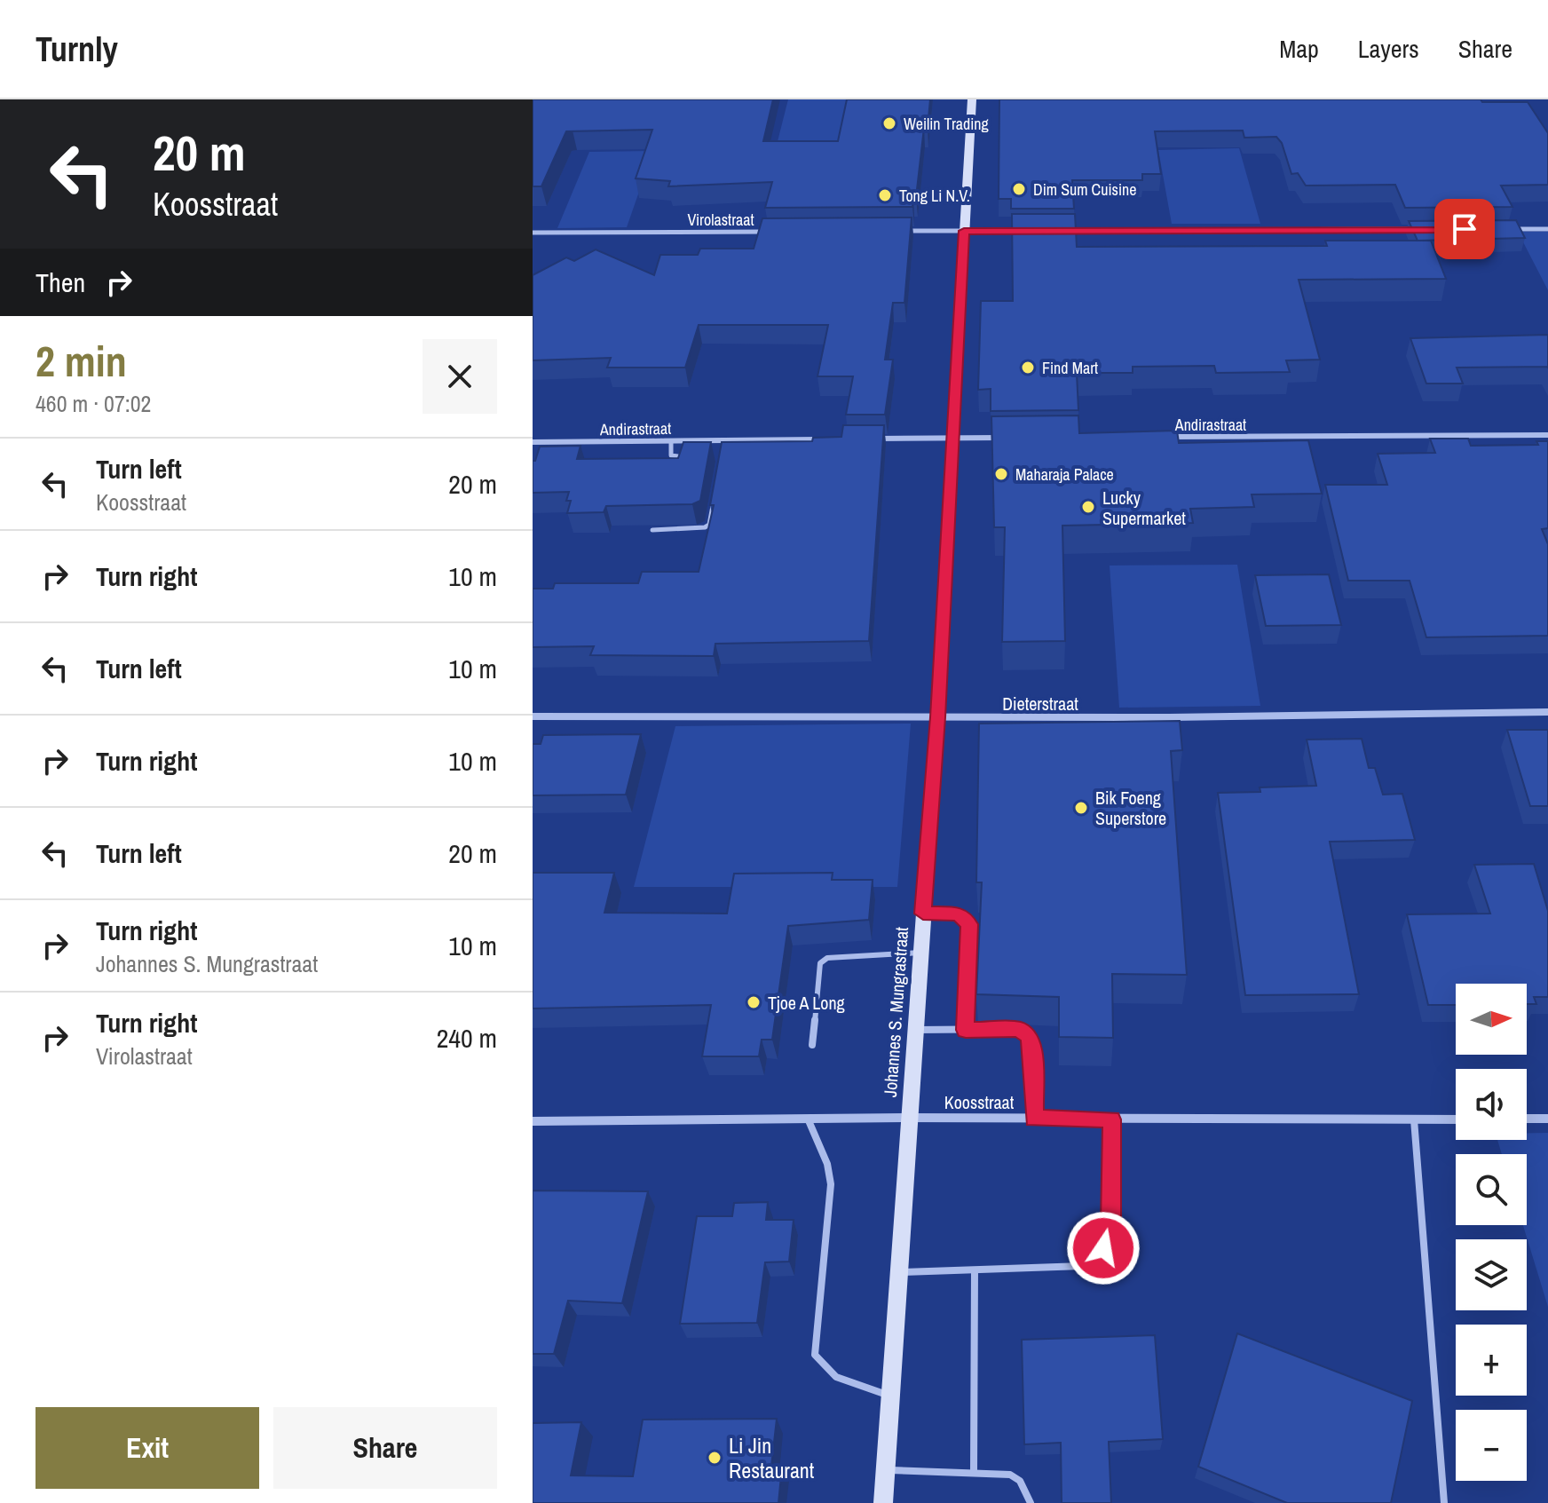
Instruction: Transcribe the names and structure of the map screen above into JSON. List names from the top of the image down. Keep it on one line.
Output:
{"streets":{"street":["Virolastraat","Andirastraat","Dieterstraat","Johannes S. Mungrastraat","Koosstraat"]},"crossings":[["Dieterstraat","Johannes S. Mungrastraat"],["Johannes S. Mungrastraat","Koosstraat"]],"places":["Weilin Trading","Dim Sum Cuisine","Tong Li N.V.","Find Mart","Maharaja Palace","Lucky Supermarket","Bik Foeng Superstore","Tjoe A Long","Li Jin Restaurant"],"north":"right","page":{"header":"Turnly","nav":["Map","Layers","Share"],"turn":["20 m","Koosstraat"],"then":"Then","heading":["2 min","460 m · 07:02"],"list":[{"name":"Turn left","note":"Koosstraat","value":"20 m"},{"name":"Turn right","value":"10 m"},{"name":"Turn left","value":"10 m"},{"name":"Turn right","value":"10 m"},{"name":"Turn left","value":"20 m"},{"name":"Turn right","note":"Johannes S. Mungrastraat","value":"10 m"},{"name":"Turn right","note":"Virolastraat","value":"240 m"}],"map_buttons":["+","−"],"buttons":["Exit","Share"]}}
